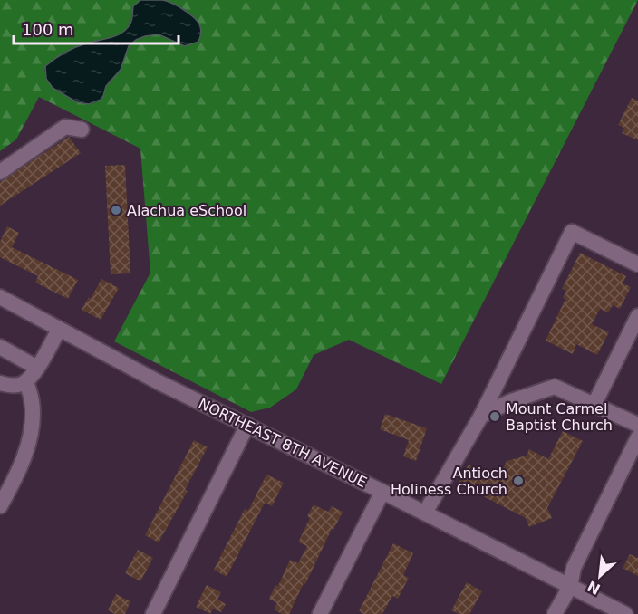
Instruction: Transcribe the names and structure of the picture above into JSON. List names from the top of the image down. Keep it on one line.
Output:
{"streets":{"street":["NORTHEAST 8TH AVENUE"]},"places":["Alachua eSchool","Mount Carmel Baptist Church","Antioch Holiness Church"],"scale_bar":"100 m","north":"bottom left"}
